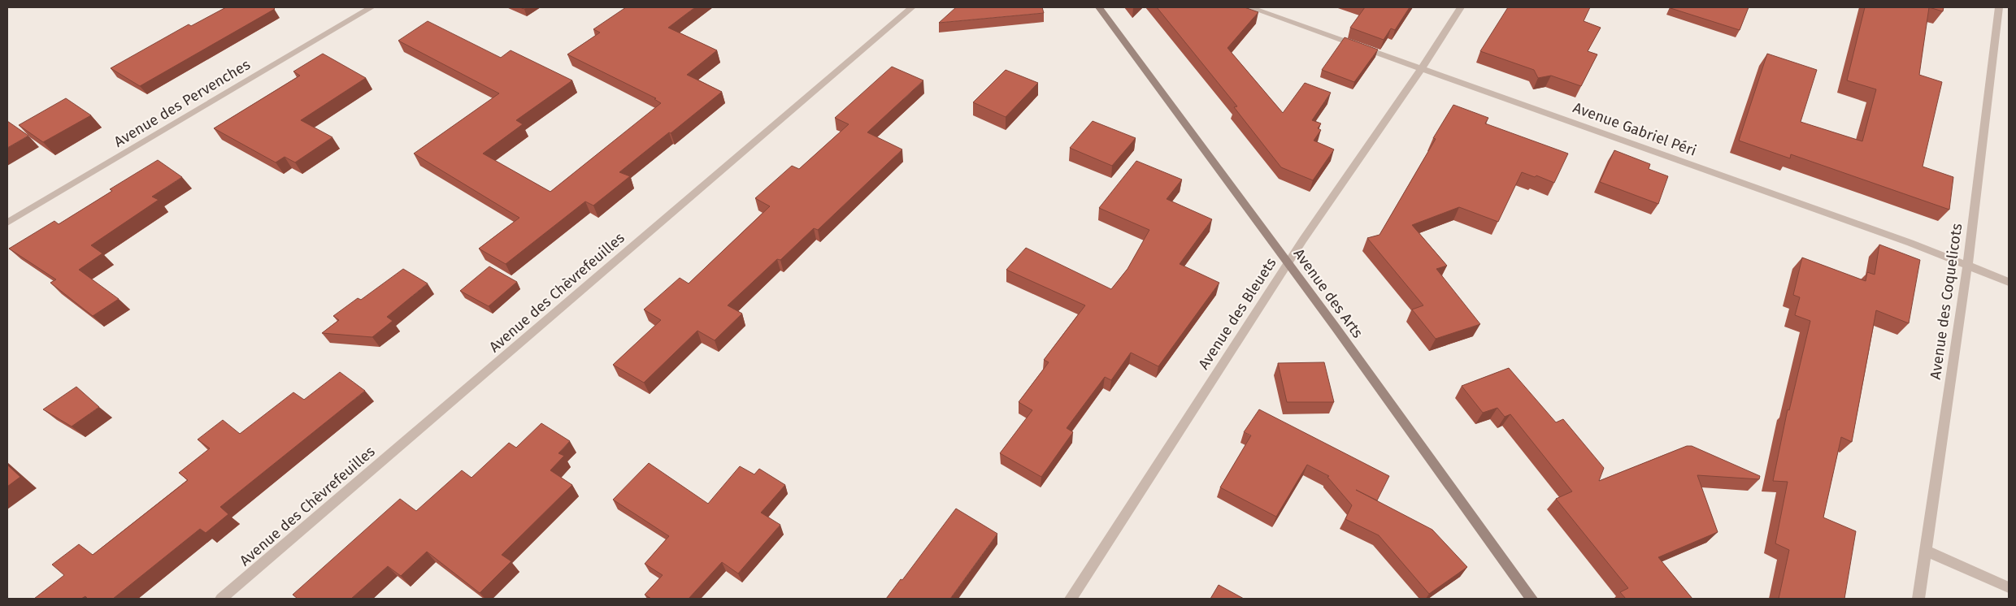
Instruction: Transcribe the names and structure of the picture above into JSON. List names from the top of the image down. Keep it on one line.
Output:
{"streets":{"street":["Avenue des Pervenches","Avenue Gabriel Péri","Avenue des Chèvrefeuilles","Avenue des Arts","Avenue des Coquelicots","Avenue des Bleuets"]},"crossings":[["Avenue Gabriel Péri","Avenue des Coquelicots"],["Avenue Gabriel Péri","Avenue des Bleuets"],["Avenue des Arts","Avenue des Bleuets"]]}
